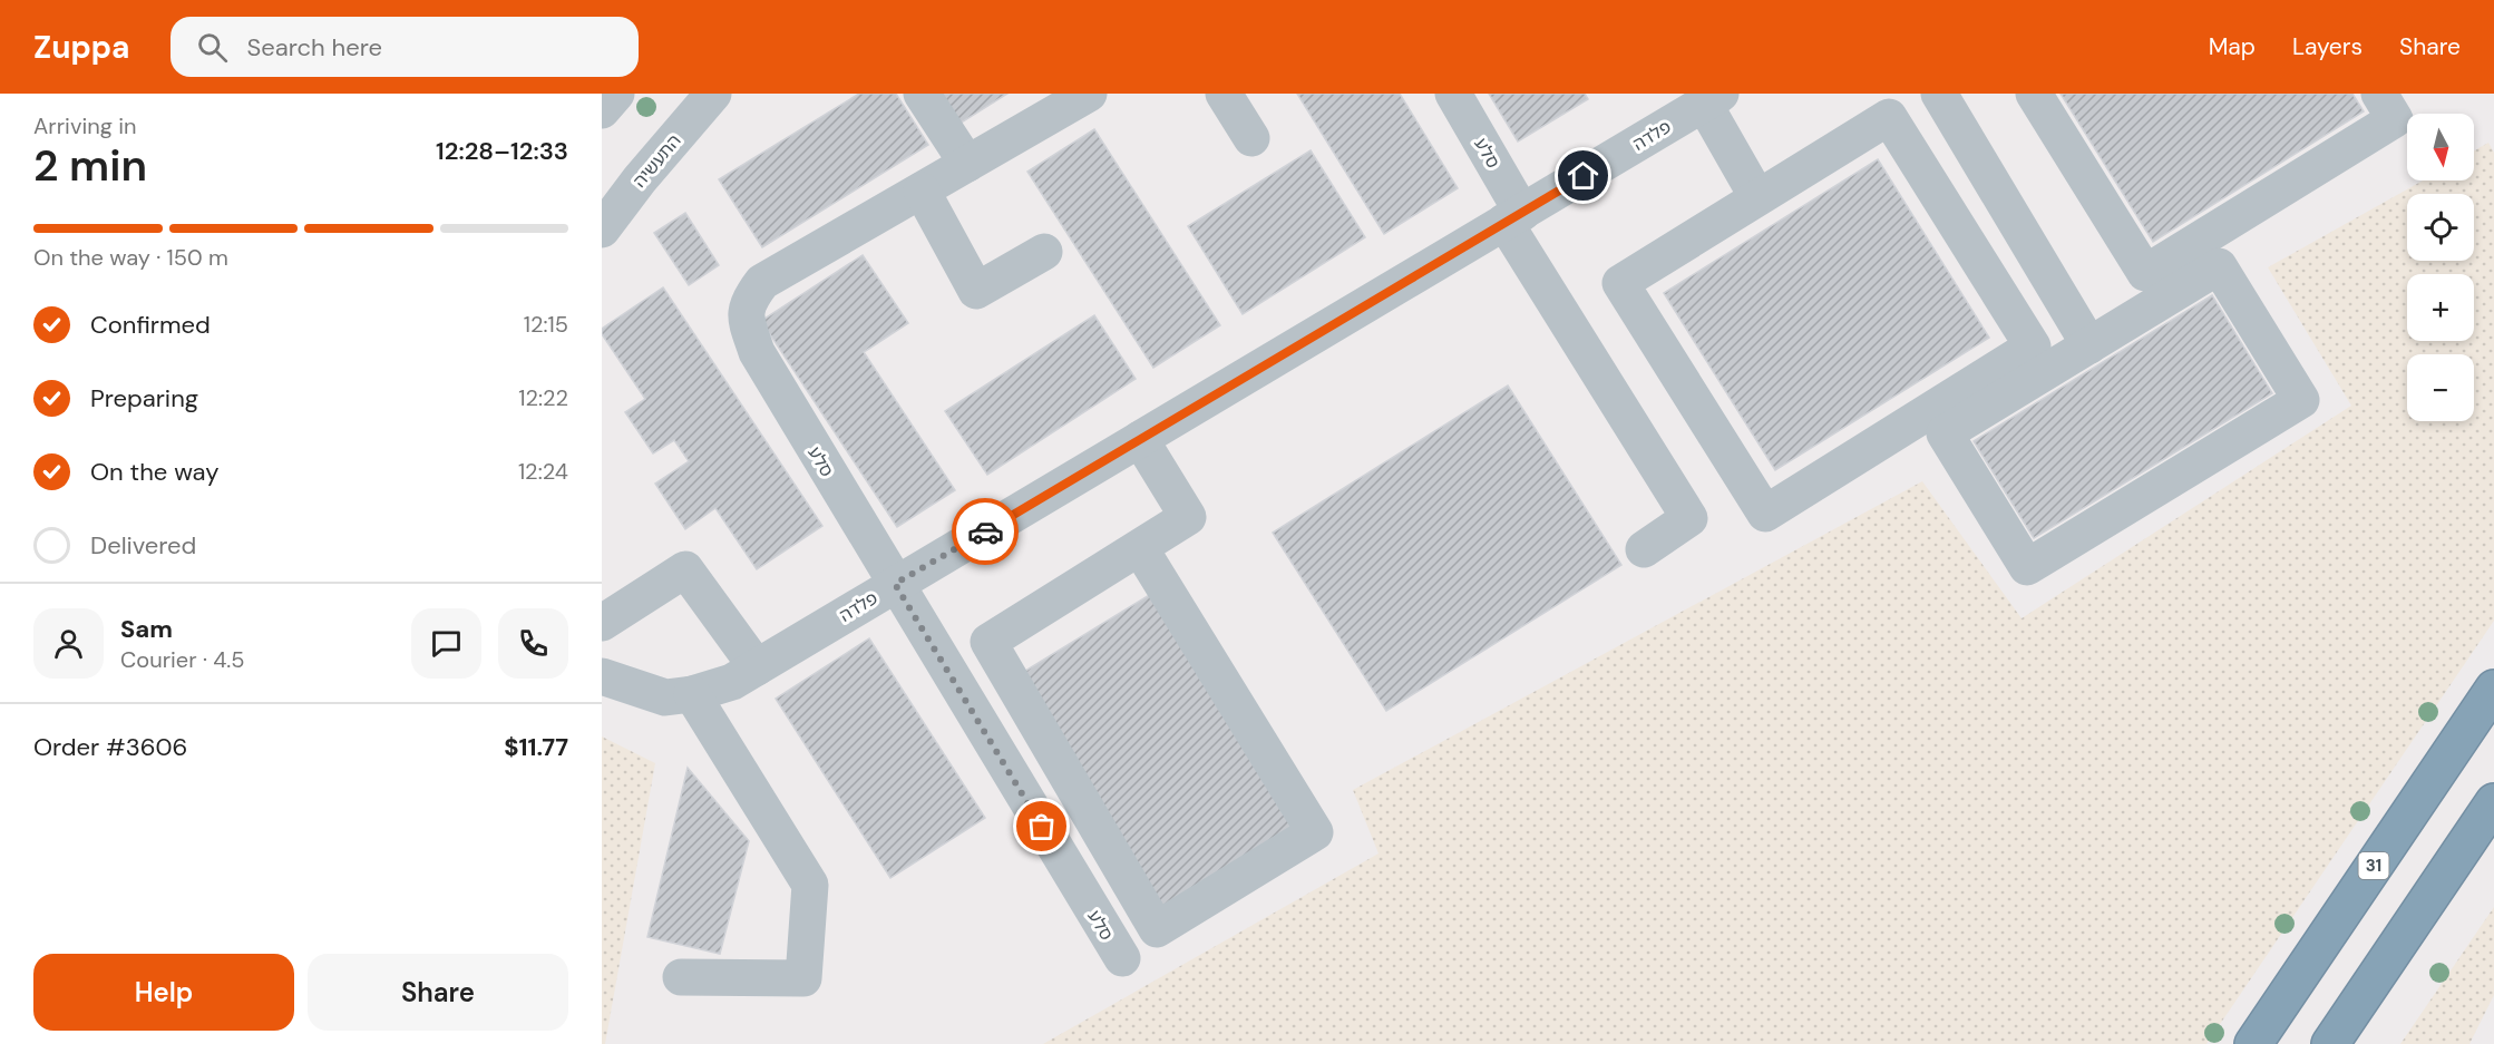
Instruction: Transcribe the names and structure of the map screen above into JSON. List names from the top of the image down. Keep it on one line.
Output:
{"streets":{"highway":["31"],"street":["פלדה","סלע","התעשיה"]},"crossings":[["פלדה","סלע"]],"north":"bottom","page":{"header":"Zuppa","search":"Search here","nav":["Map","Layers","Share"],"heading":["2 min","Arriving in","12:28–12:33"],"panel":["Sam","Courier · 4.5","Order #3606","$11.77"],"map_buttons":["+","−"],"bar":"On the way · 150 m","list":[["Confirmed","12:15"],["Preparing","12:22"],["On the way","12:24"],"Delivered"],"buttons":["Help","Share"]}}
